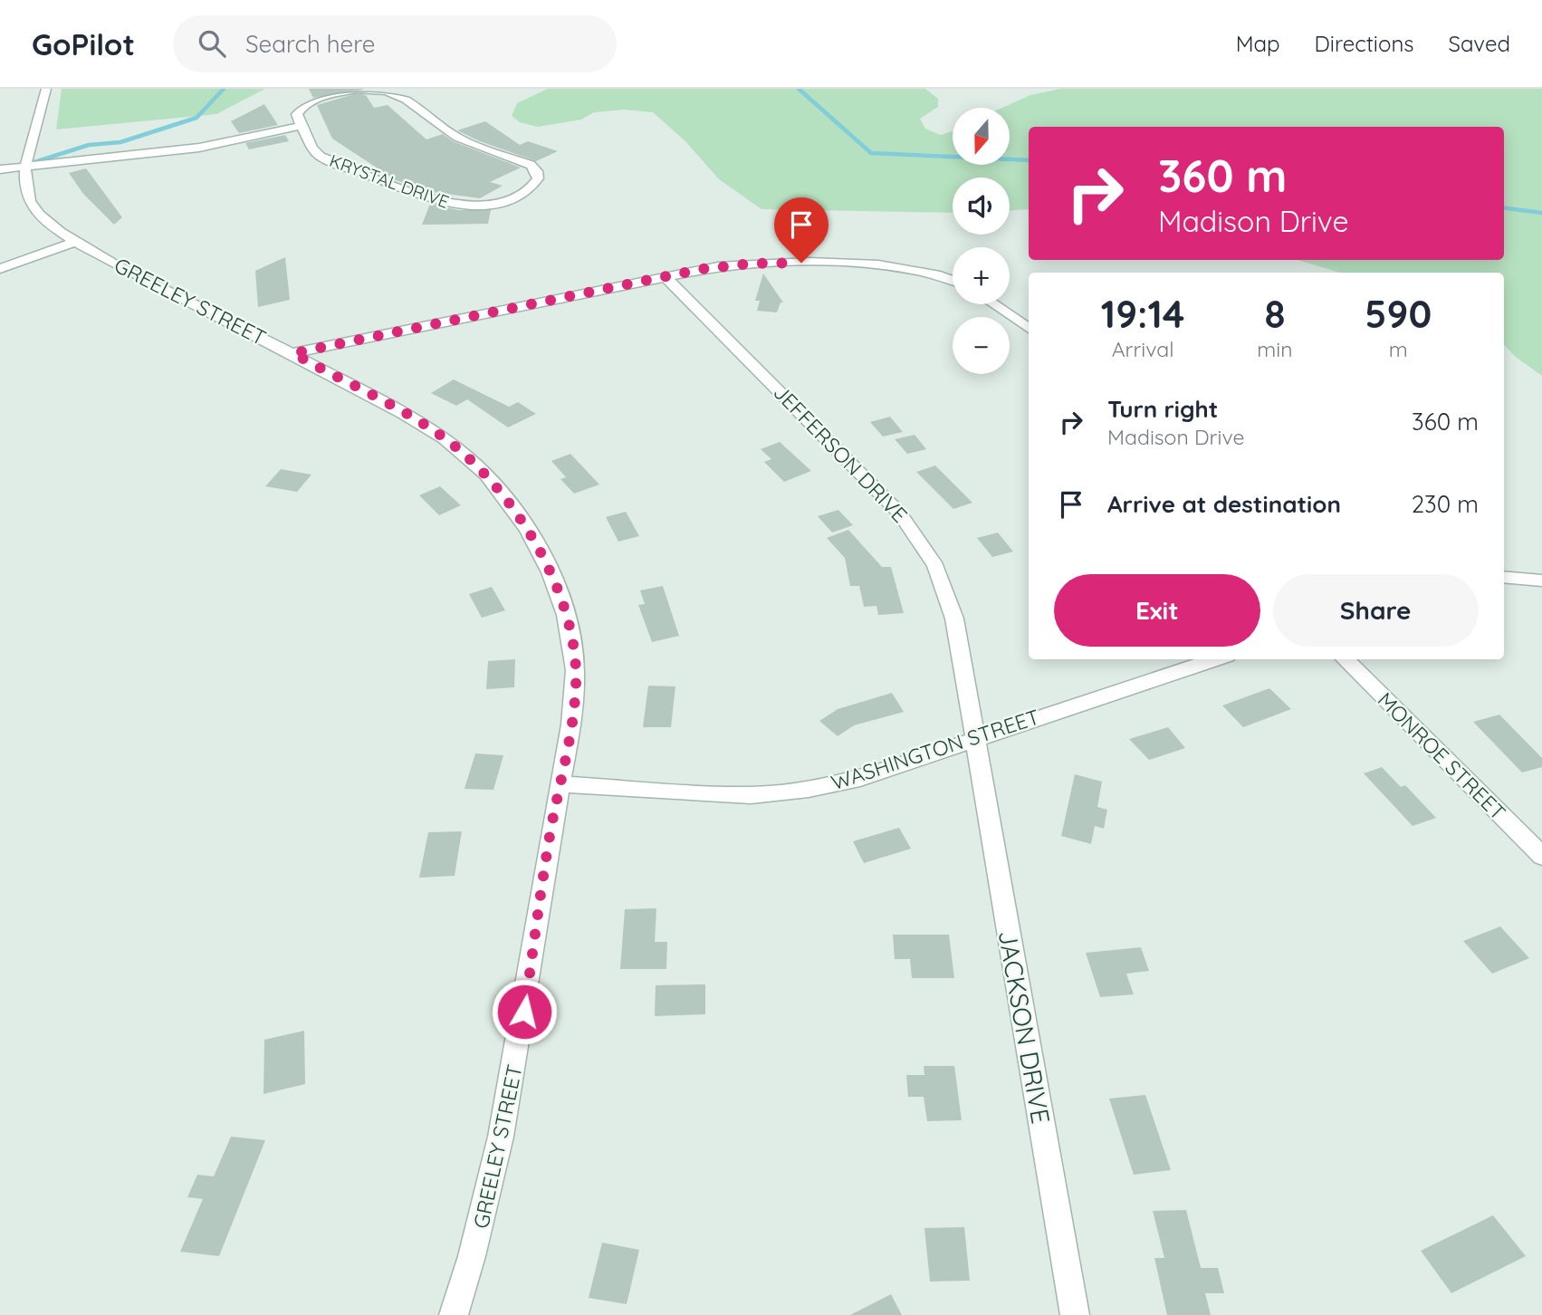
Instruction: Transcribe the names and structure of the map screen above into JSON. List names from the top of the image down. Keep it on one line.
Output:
{"streets":{"street":["KRYSTAL DRIVE","GREELEY STREET","JEFFERSON DRIVE","WASHINGTON STREET","MONROE STREET","JACKSON DRIVE"]},"crossings":[["GREELEY STREET","WASHINGTON STREET"],["JEFFERSON DRIVE","WASHINGTON STREET"],["JEFFERSON DRIVE","JACKSON DRIVE"],["WASHINGTON STREET","JACKSON DRIVE"]],"north":"bottom","page":{"header":"GoPilot","search":"Search here","nav":["Map","Directions","Saved"],"map_buttons":["+","−"],"turn":["360 m","Madison Drive"],"eta":["19:14","Arrival","8","min","590","m"],"list":[{"name":"Turn right","note":"Madison Drive","value":"360 m"},{"name":"Arrive at destination","value":"230 m"}],"buttons":["Exit","Share"]}}
